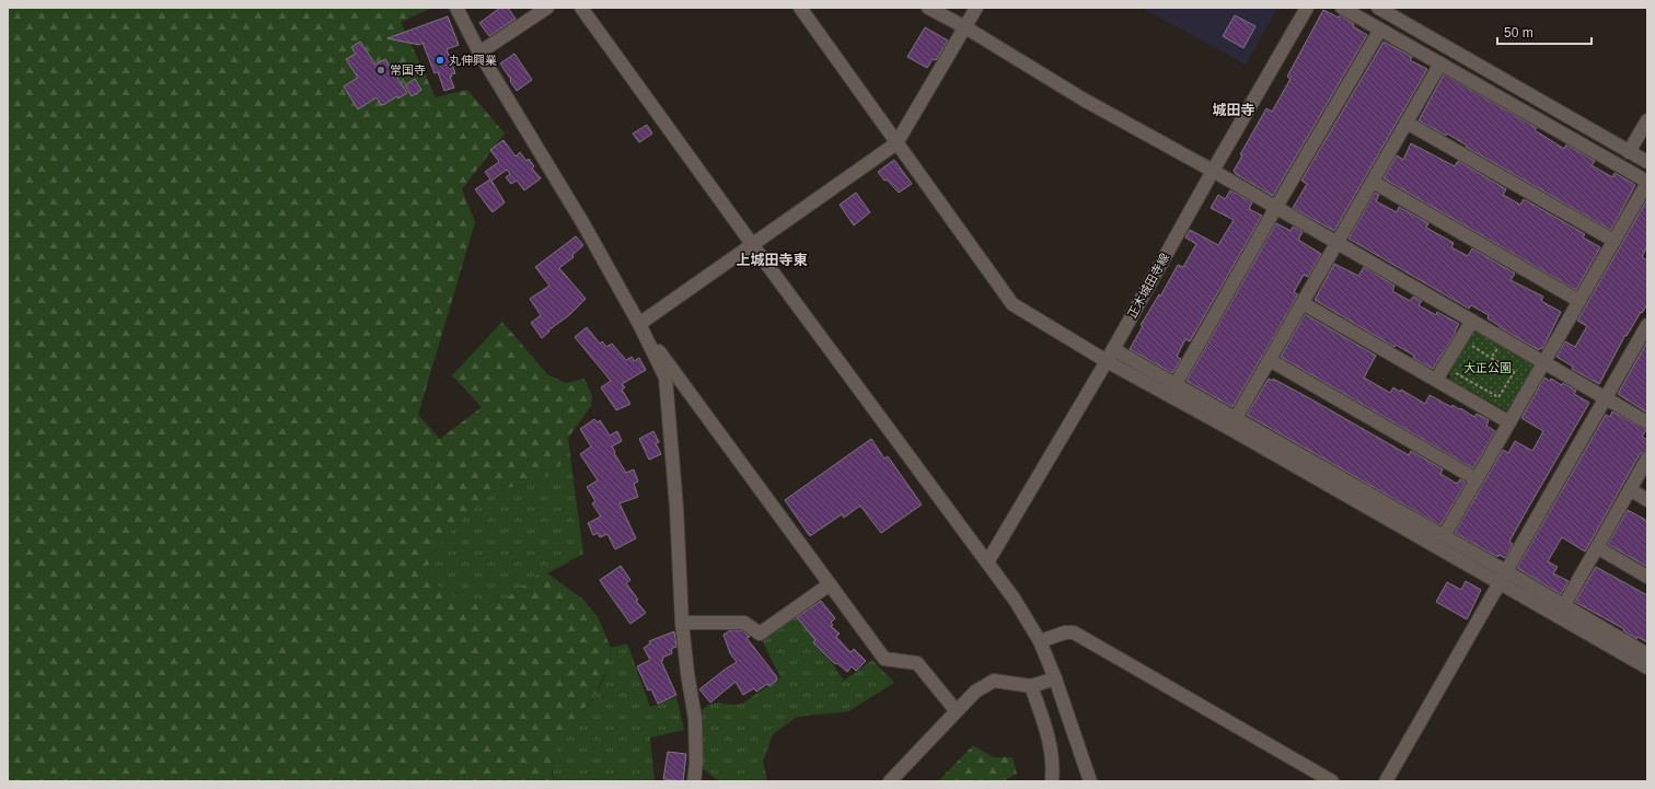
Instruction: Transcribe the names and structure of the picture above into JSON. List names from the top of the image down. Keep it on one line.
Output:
{"streets":{"street":["正木城田寺線"]},"districts":["城田寺","上城田寺東"],"parks":["大正公園"],"places":["丸伸興業","常国寺"],"scale_bar":"50 m"}
